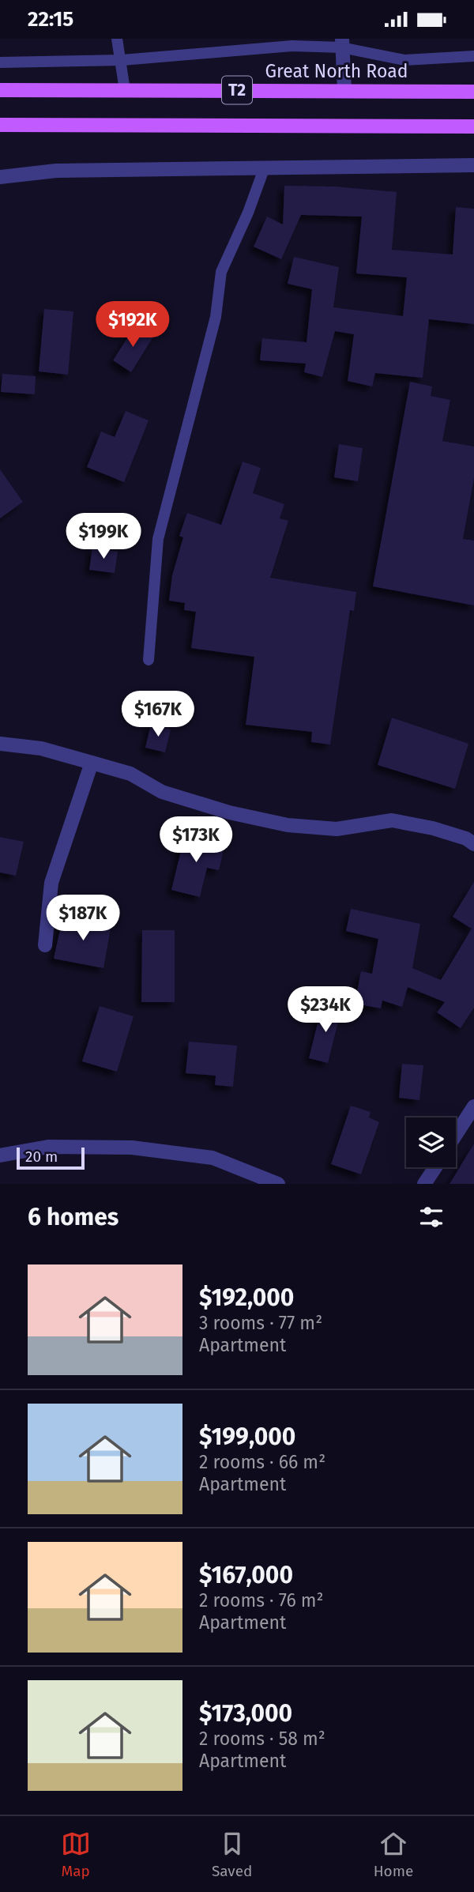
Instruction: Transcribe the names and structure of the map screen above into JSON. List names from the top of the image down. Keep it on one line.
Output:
{"streets":{"main road":["Great North Road","T2"]},"scale_bar":"20 m","page":{"status":"22:15","price":["$192K","$199K","$167K","$173K","$187K","$234K"],"scale":"20 m","heading":"6 homes","list":[{"name":"$192,000","note":"3 rooms · 77 m² · Apartment"},{"name":"$199,000","note":"2 rooms · 66 m² · Apartment"},{"name":"$167,000","note":"2 rooms · 76 m² · Apartment"},{"name":"$173,000","note":"2 rooms · 58 m² · Apartment"}],"tabs":["Map","Saved","Home"]}}
